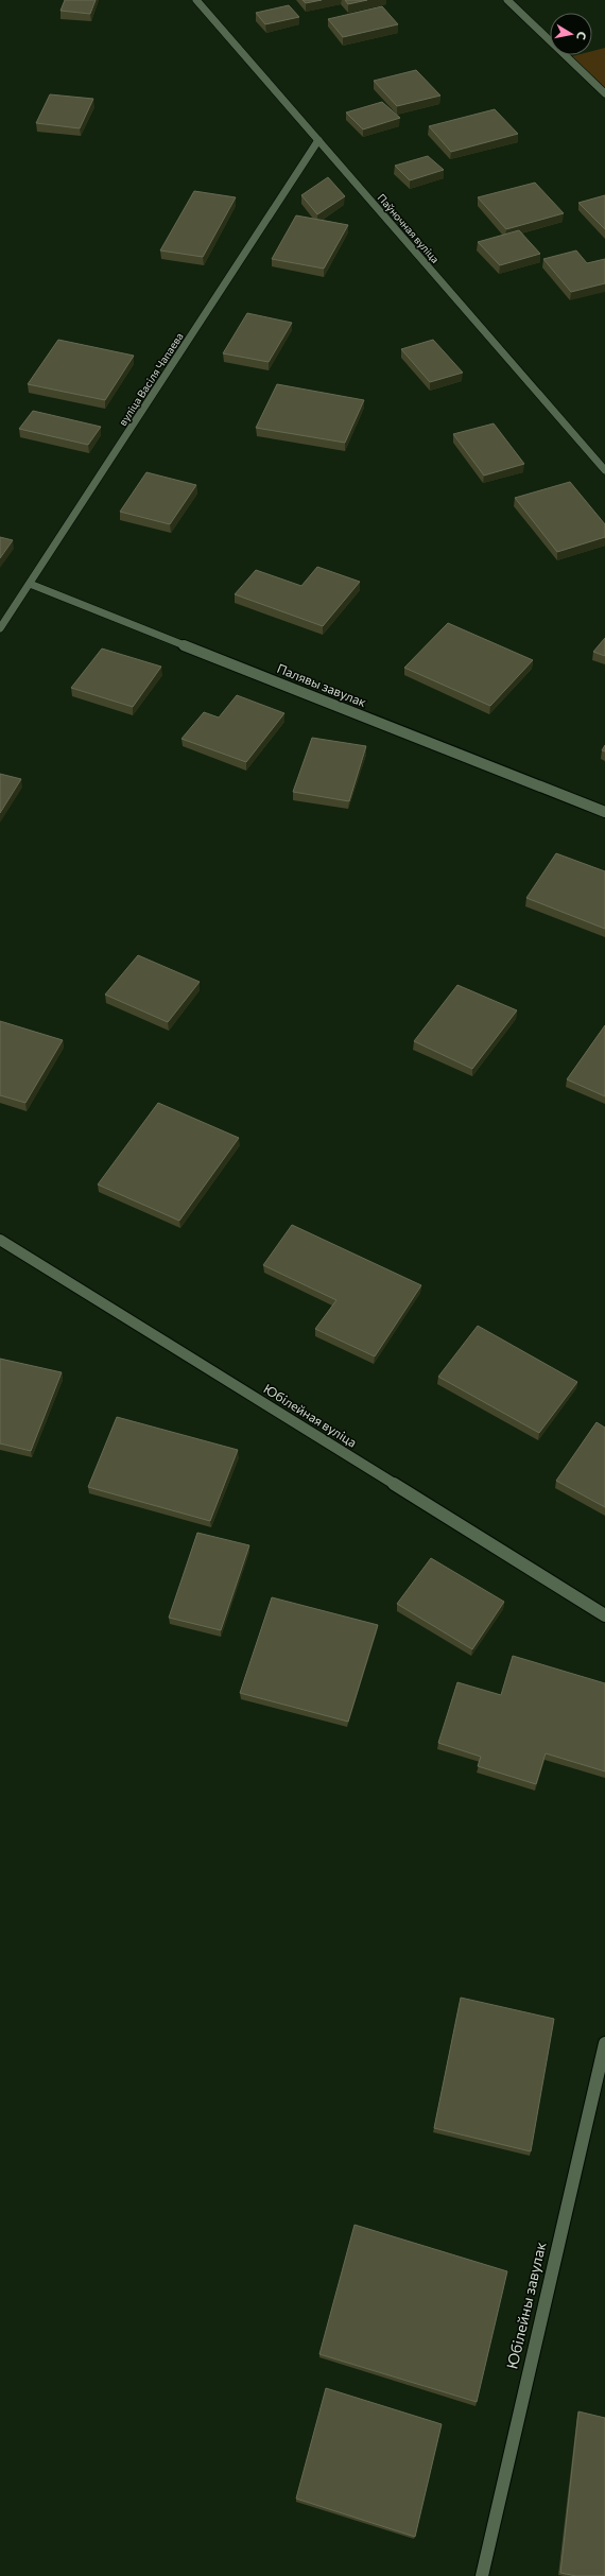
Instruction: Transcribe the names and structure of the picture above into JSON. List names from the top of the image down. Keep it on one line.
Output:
{"streets":{"street":["Паўночная вуліца","вуліца Васіля Чапаева","Палявы завулак","Юбілейная вуліца","Юбілейны завулак"]},"crossings":[["Паўночная вуліца","вуліца Васіля Чапаева"],["вуліца Васіля Чапаева","Палявы завулак"]],"north":"right"}
